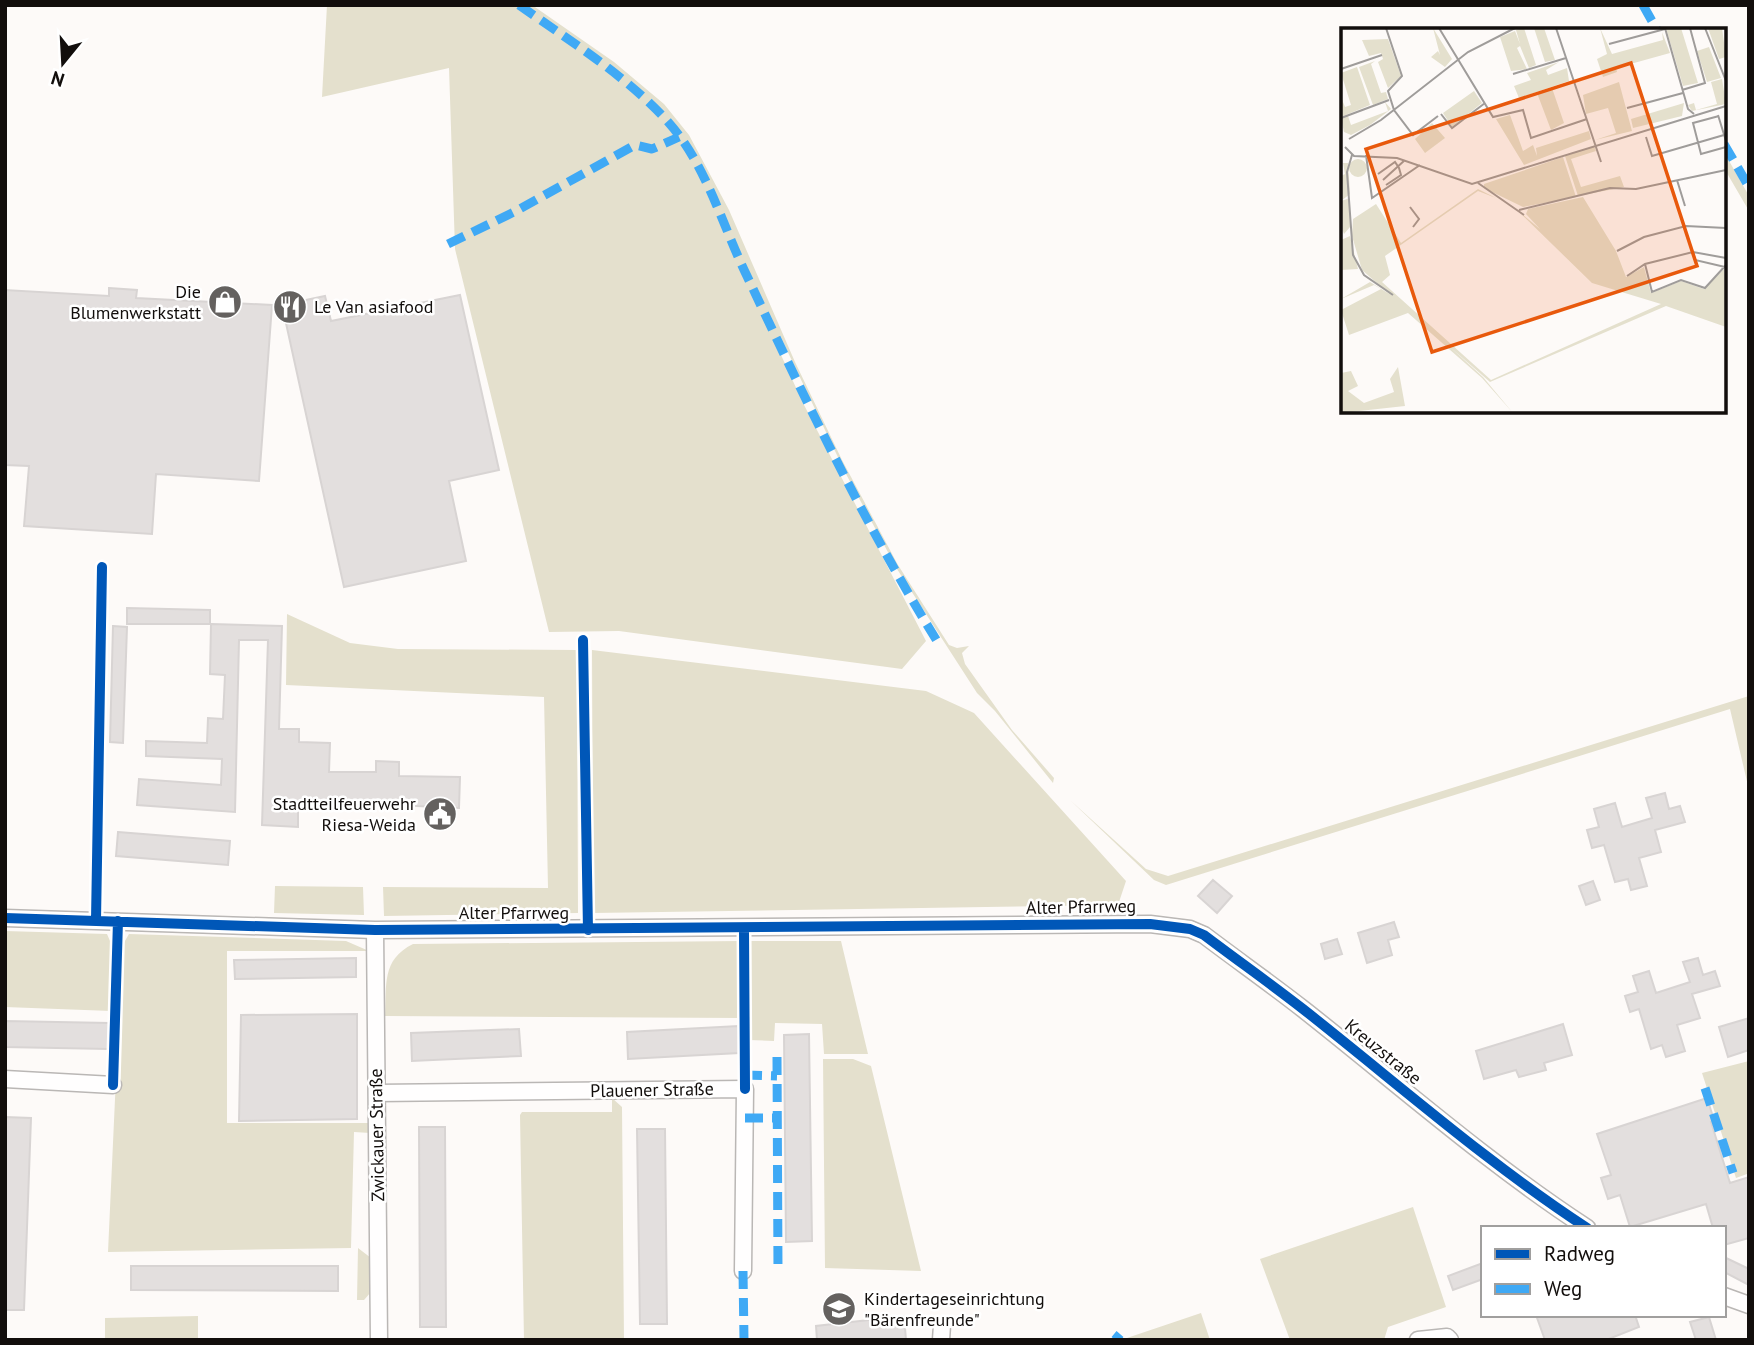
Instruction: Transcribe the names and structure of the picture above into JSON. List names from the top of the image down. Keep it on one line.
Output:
{"streets":{"street":["Alter Pfarrweg","Kreuzstraße","Plauener Straße","Zwickauer Straße"]},"crossings":[["Alter Pfarrweg","Kreuzstraße"],["Alter Pfarrweg","Zwickauer Straße"],["Plauener Straße","Zwickauer Straße"]],"places":{"shop":["Die Blumenwerkstatt"],"restaurant":["Le Van asiafood"],"public building":["Stadtteilfeuerwehr Riesa-Weida"],"school or university":["Kindertageseinrichtung \"Bärenfreunde\""]},"legend":["Radweg","Weg"],"north":"bottom"}
